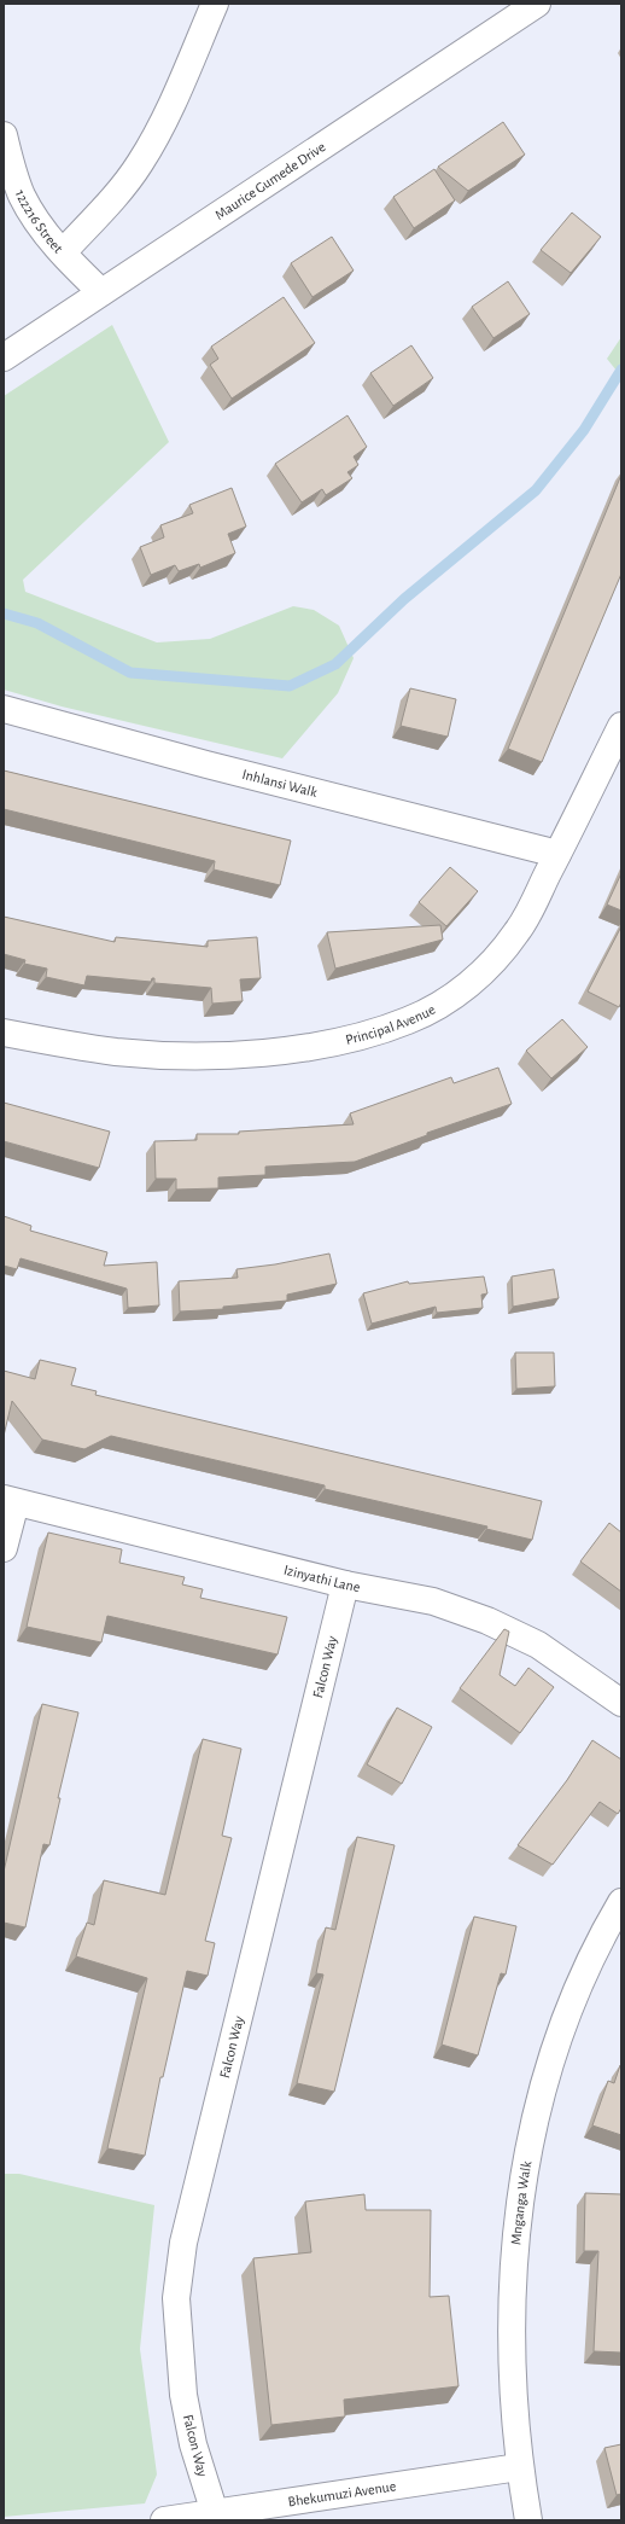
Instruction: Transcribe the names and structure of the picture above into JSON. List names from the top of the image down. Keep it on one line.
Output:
{"streets":{"street":["Maurice Gumede Drive","122216 Street","Inhlansi Walk","Principal Avenue","Izinyathi Lane","Falcon Way","Mnganga Walk","Bhekumuzi Avenue"]},"crossings":[["Maurice Gumede Drive","122216 Street"],["Inhlansi Walk","Principal Avenue"],["Izinyathi Lane","Falcon Way"],["Falcon Way","Bhekumuzi Avenue"],["Mnganga Walk","Bhekumuzi Avenue"]]}
